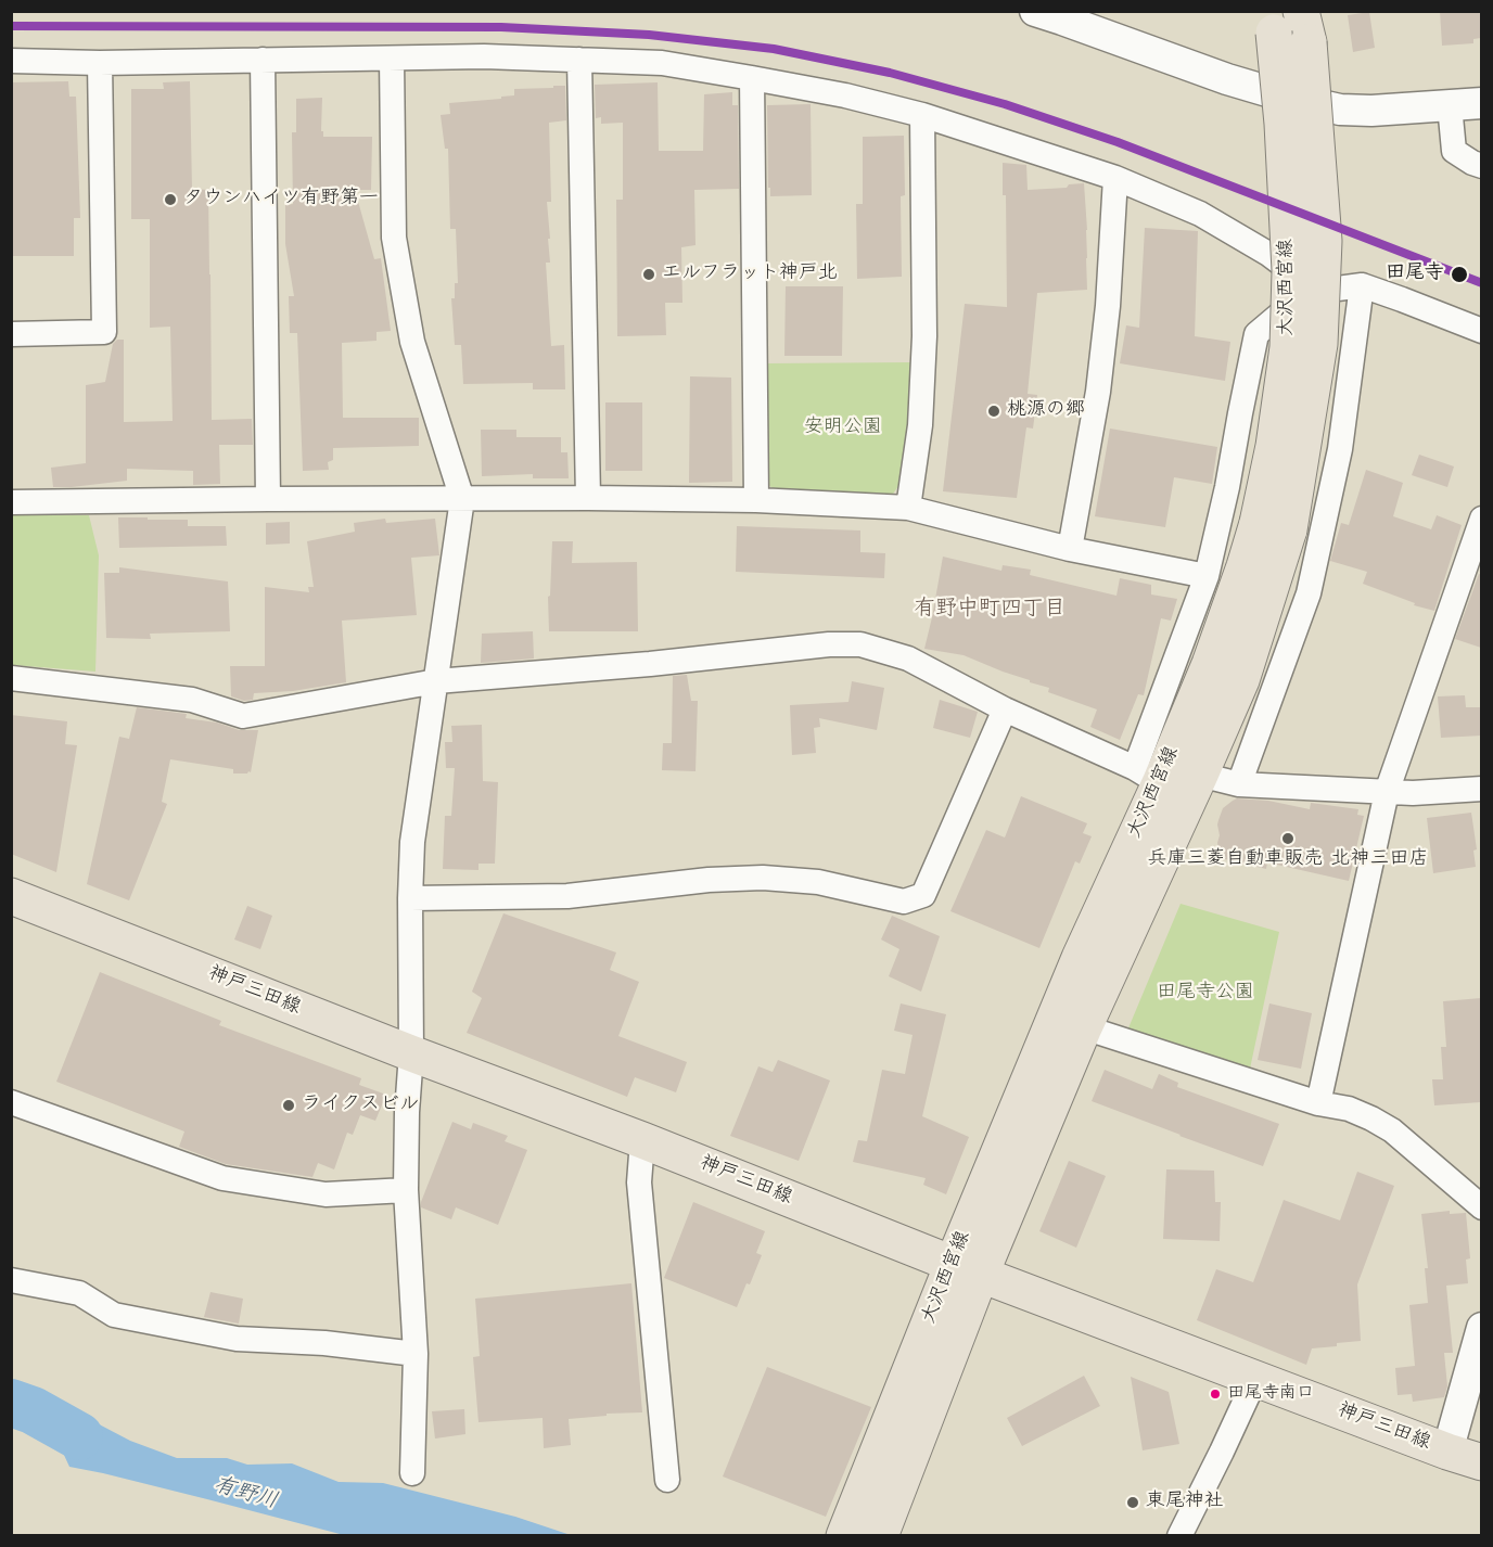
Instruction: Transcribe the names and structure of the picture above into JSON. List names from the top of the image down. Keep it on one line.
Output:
{"streets":{"main road":["大沢西宮線","神戸三田線"]},"crossings":[["大沢西宮線","神戸三田線"]],"districts":["有野中町四丁目"],"water":["有野川"],"parks":["安明公園","田尾寺公園"],"places":["タウンハイツ有野第一","エルフラット神戸北","田尾寺","桃源の郷","兵庫三菱自動車販売 北神三田店","ライクスビル","田尾寺南口","東尾神社"]}
